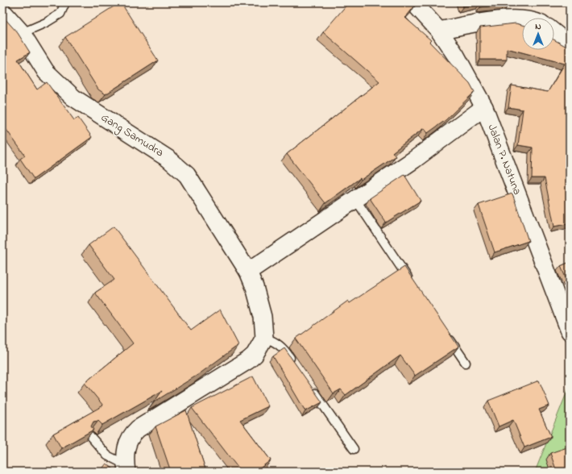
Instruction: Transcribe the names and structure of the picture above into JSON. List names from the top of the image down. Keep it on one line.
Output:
{"streets":{"street":["Gang Samudra","Jalan P. Natuna"]},"north":"top"}
